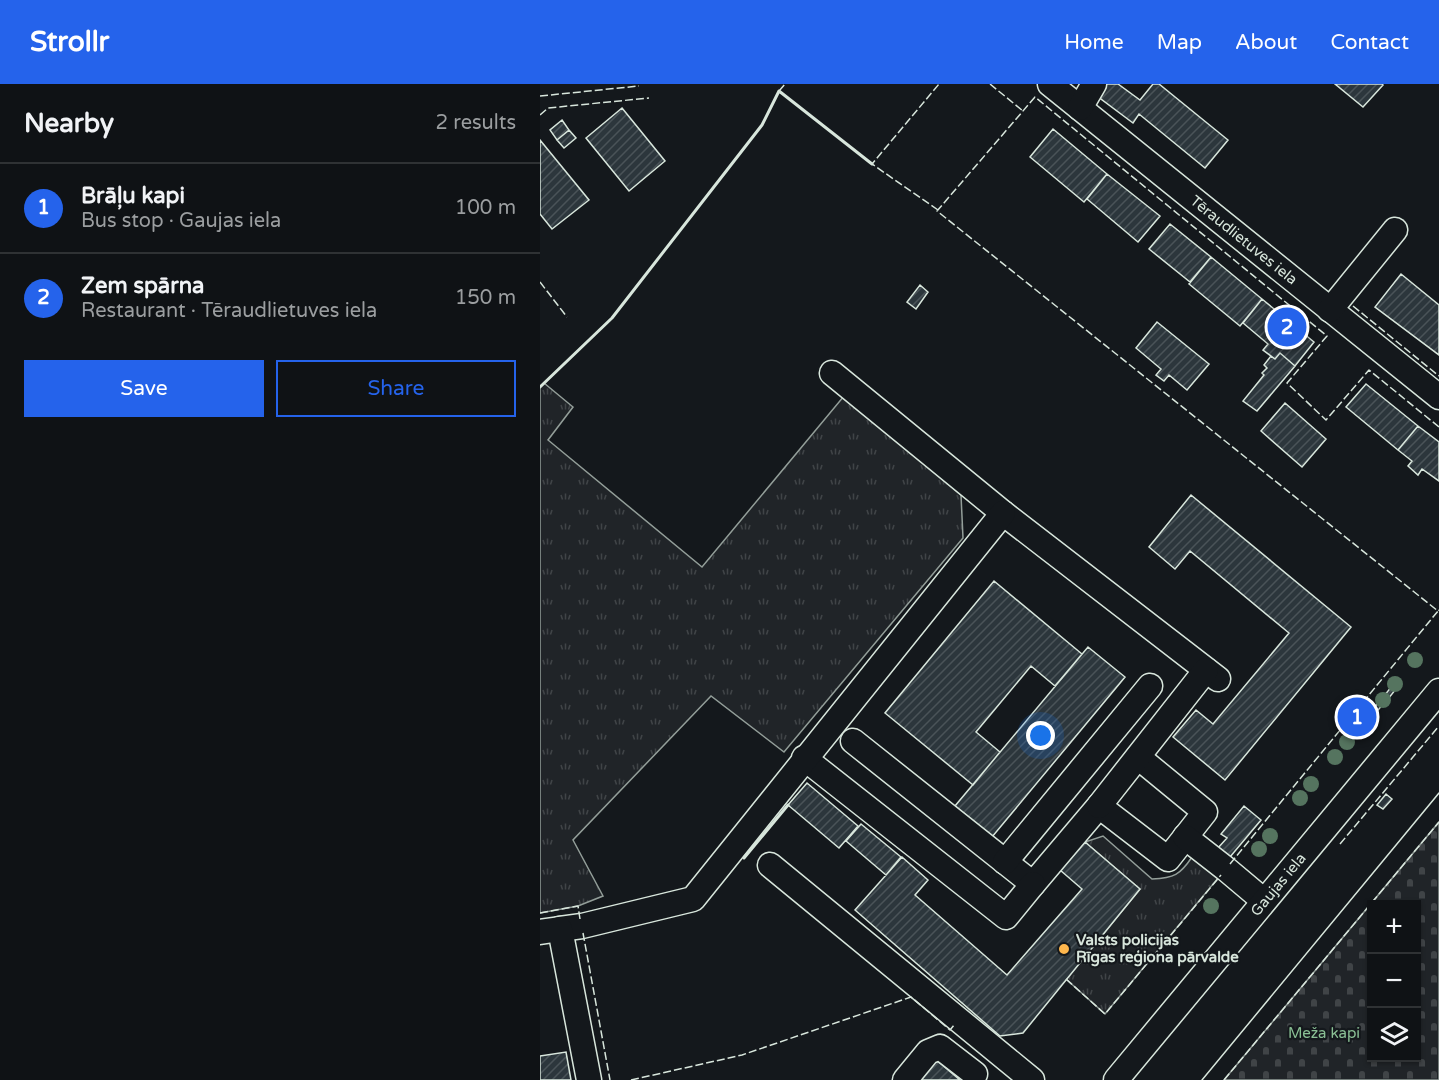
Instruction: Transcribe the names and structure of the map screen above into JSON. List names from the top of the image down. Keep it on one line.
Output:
{"streets":{"street":["Tēraudlietuves iela","Gaujas iela"]},"parks":["Meža kapi"],"places":["Valsts policijas Rīgas reģiona pārvalde"],"page":{"header":"Strollr","nav":["Home","Map","About","Contact"],"heading":["Nearby","2 results"],"list":[{"mark":"1","name":"Brāļu kapi","note":"Bus stop · Gaujas iela","value":"100 m"},{"mark":"2","name":"Zem spārna","note":"Restaurant · Tēraudlietuves iela","value":"150 m"}],"pins":["2","1"],"buttons":["Save","Share"],"map_buttons":["+","−"]}}
